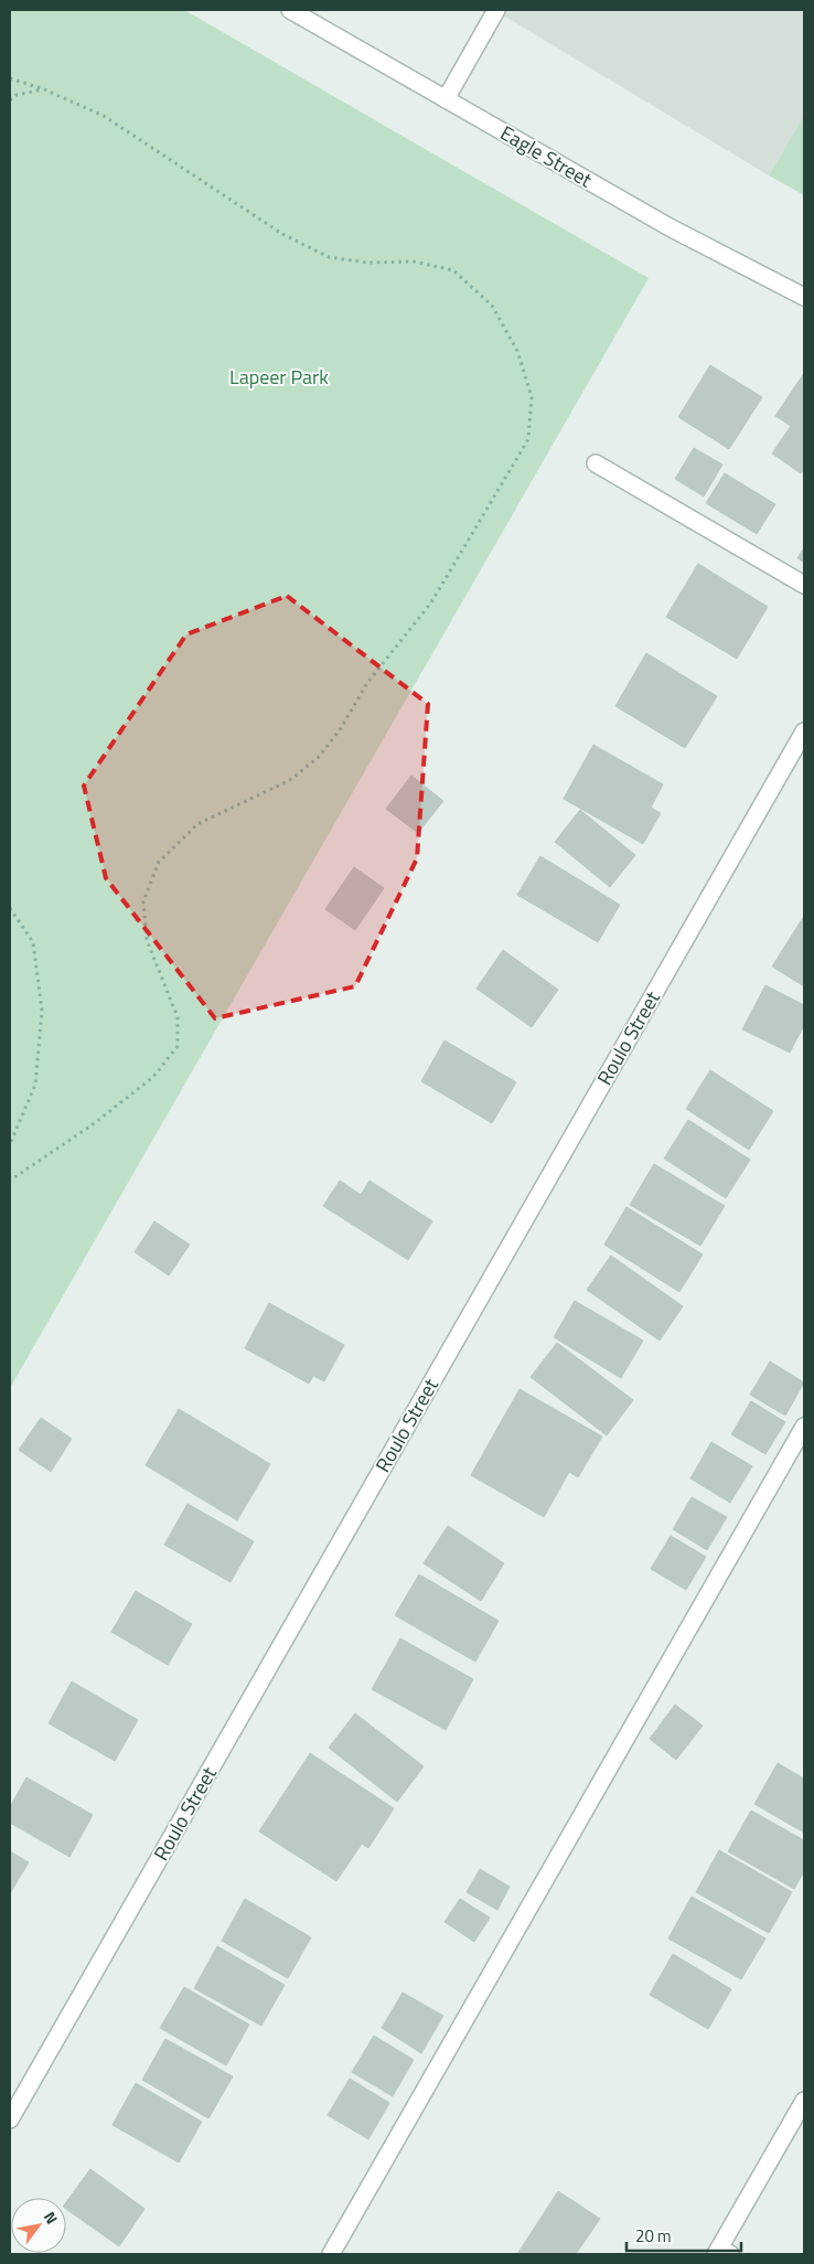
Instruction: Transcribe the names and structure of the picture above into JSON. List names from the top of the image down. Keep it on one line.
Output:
{"streets":{"street":["Eagle Street","Roulo Street"]},"parks":["Lapeer Park"],"scale_bar":"20 m","north":"top right"}
